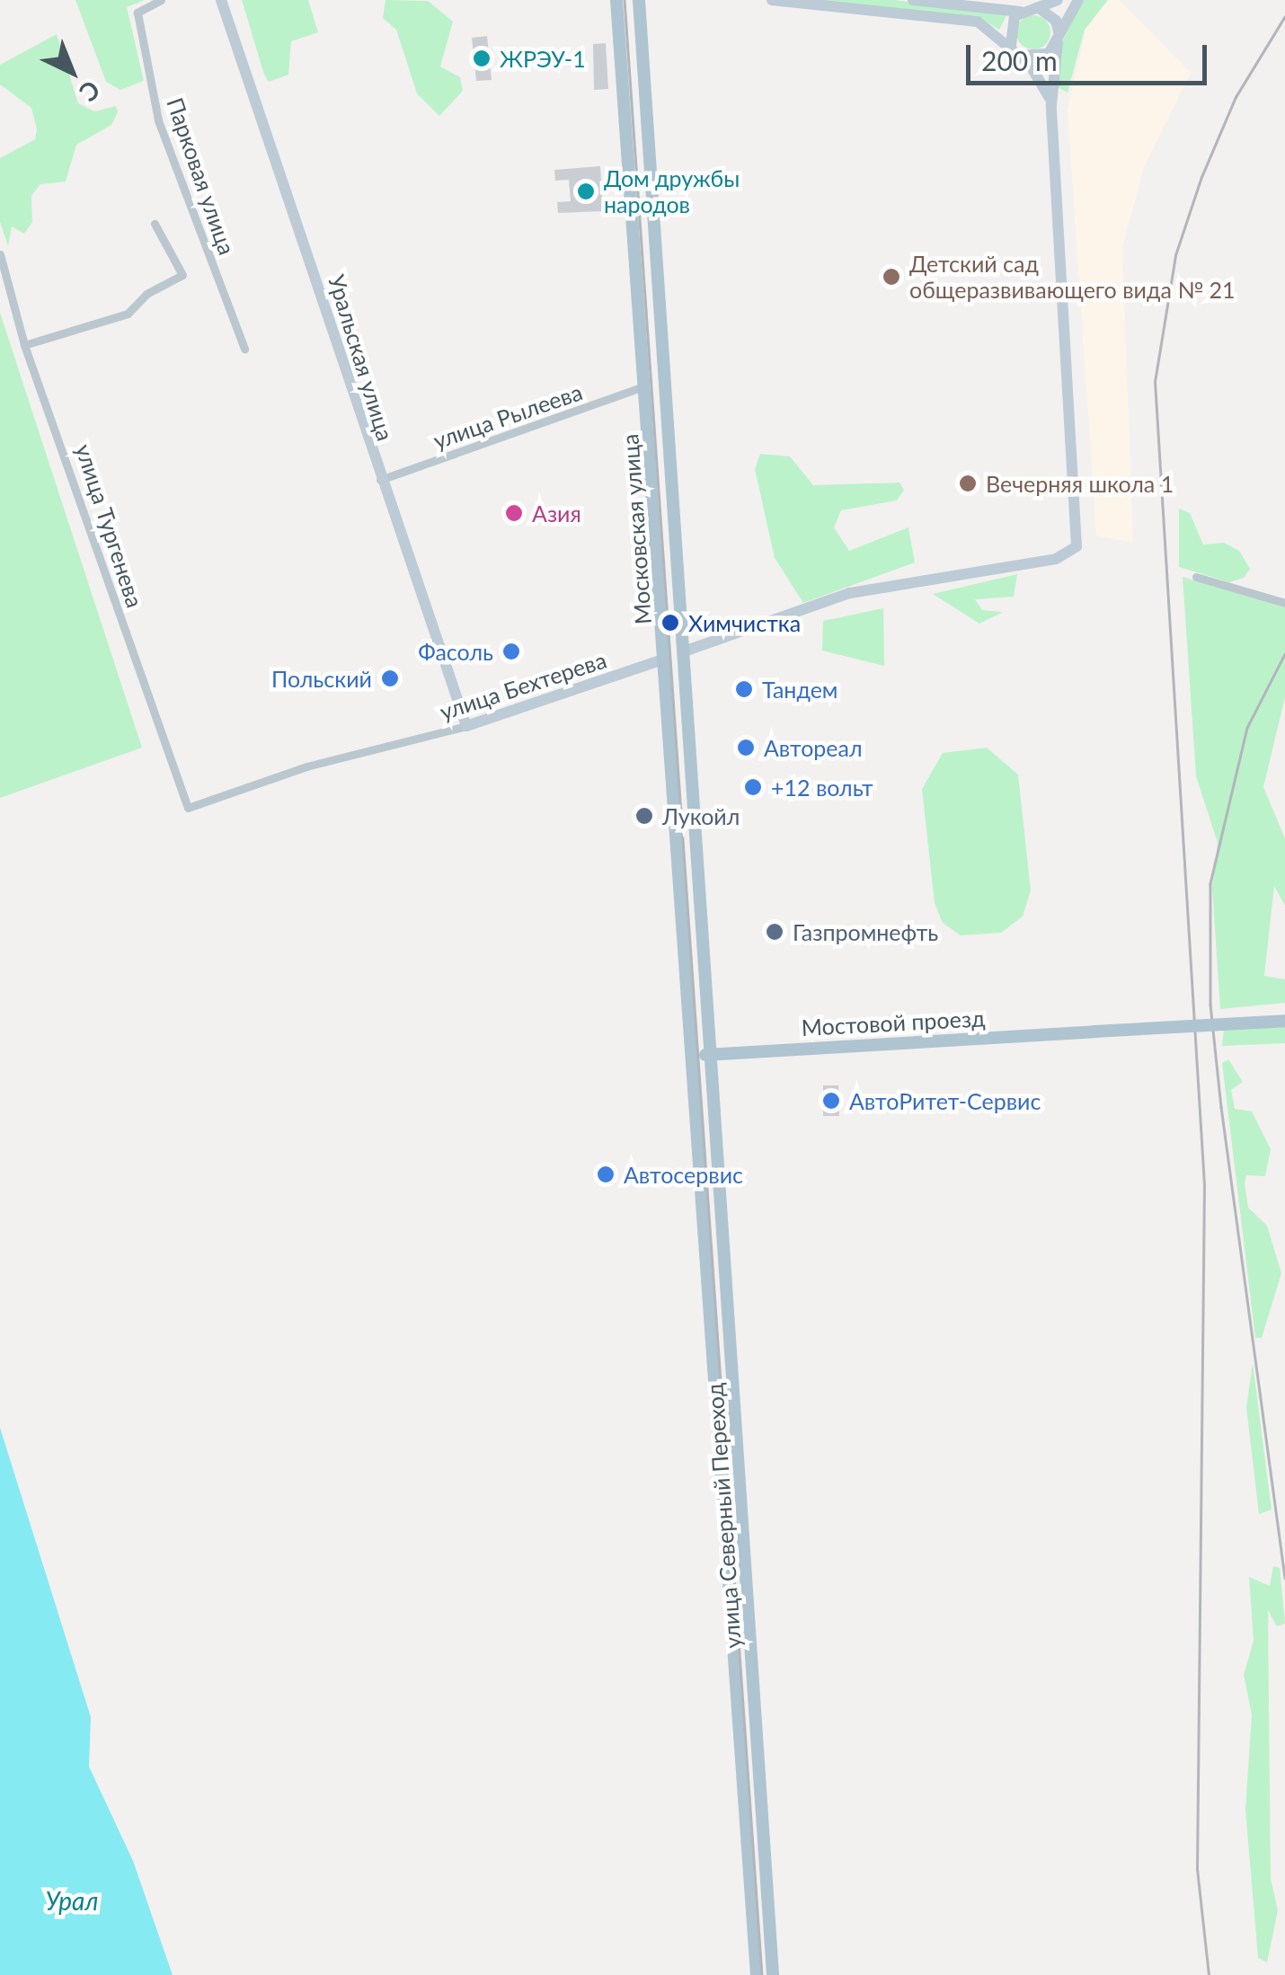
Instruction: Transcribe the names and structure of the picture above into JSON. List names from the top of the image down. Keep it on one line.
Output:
{"streets":{"main road":["Московская улица","улица Бехтерева","Мостовой проезд","улица Северный Переход"],"street":["Парковая улица","Уральская улица","улица Рылеева","улица Тургенева"]},"crossings":[["Уральская улица","улица Рылеева"],["Уральская улица","улица Бехтерева"],["улица Рылеева","Московская улица"],["улица Тургенева","улица Бехтерева"],["Московская улица","улица Бехтерева"],["Московская улица","Мостовой проезд"],["Московская улица","улица Северный Переход"],["Мостовой проезд","улица Северный Переход"]],"water":["Урал"],"places":["ЖРЭУ-1","Дом дружбы народов","Детский сад общеразвивающего вида № 21","Вечерняя школа 1","Азия","Химчистка","Фасоль","Польский","Тандем","Автореал","+12 вольт","Лукойл","Газпромнефть","АвтоРитет-Сервис","Автосервис"],"scale_bar":"200 m","north":"bottom right"}
